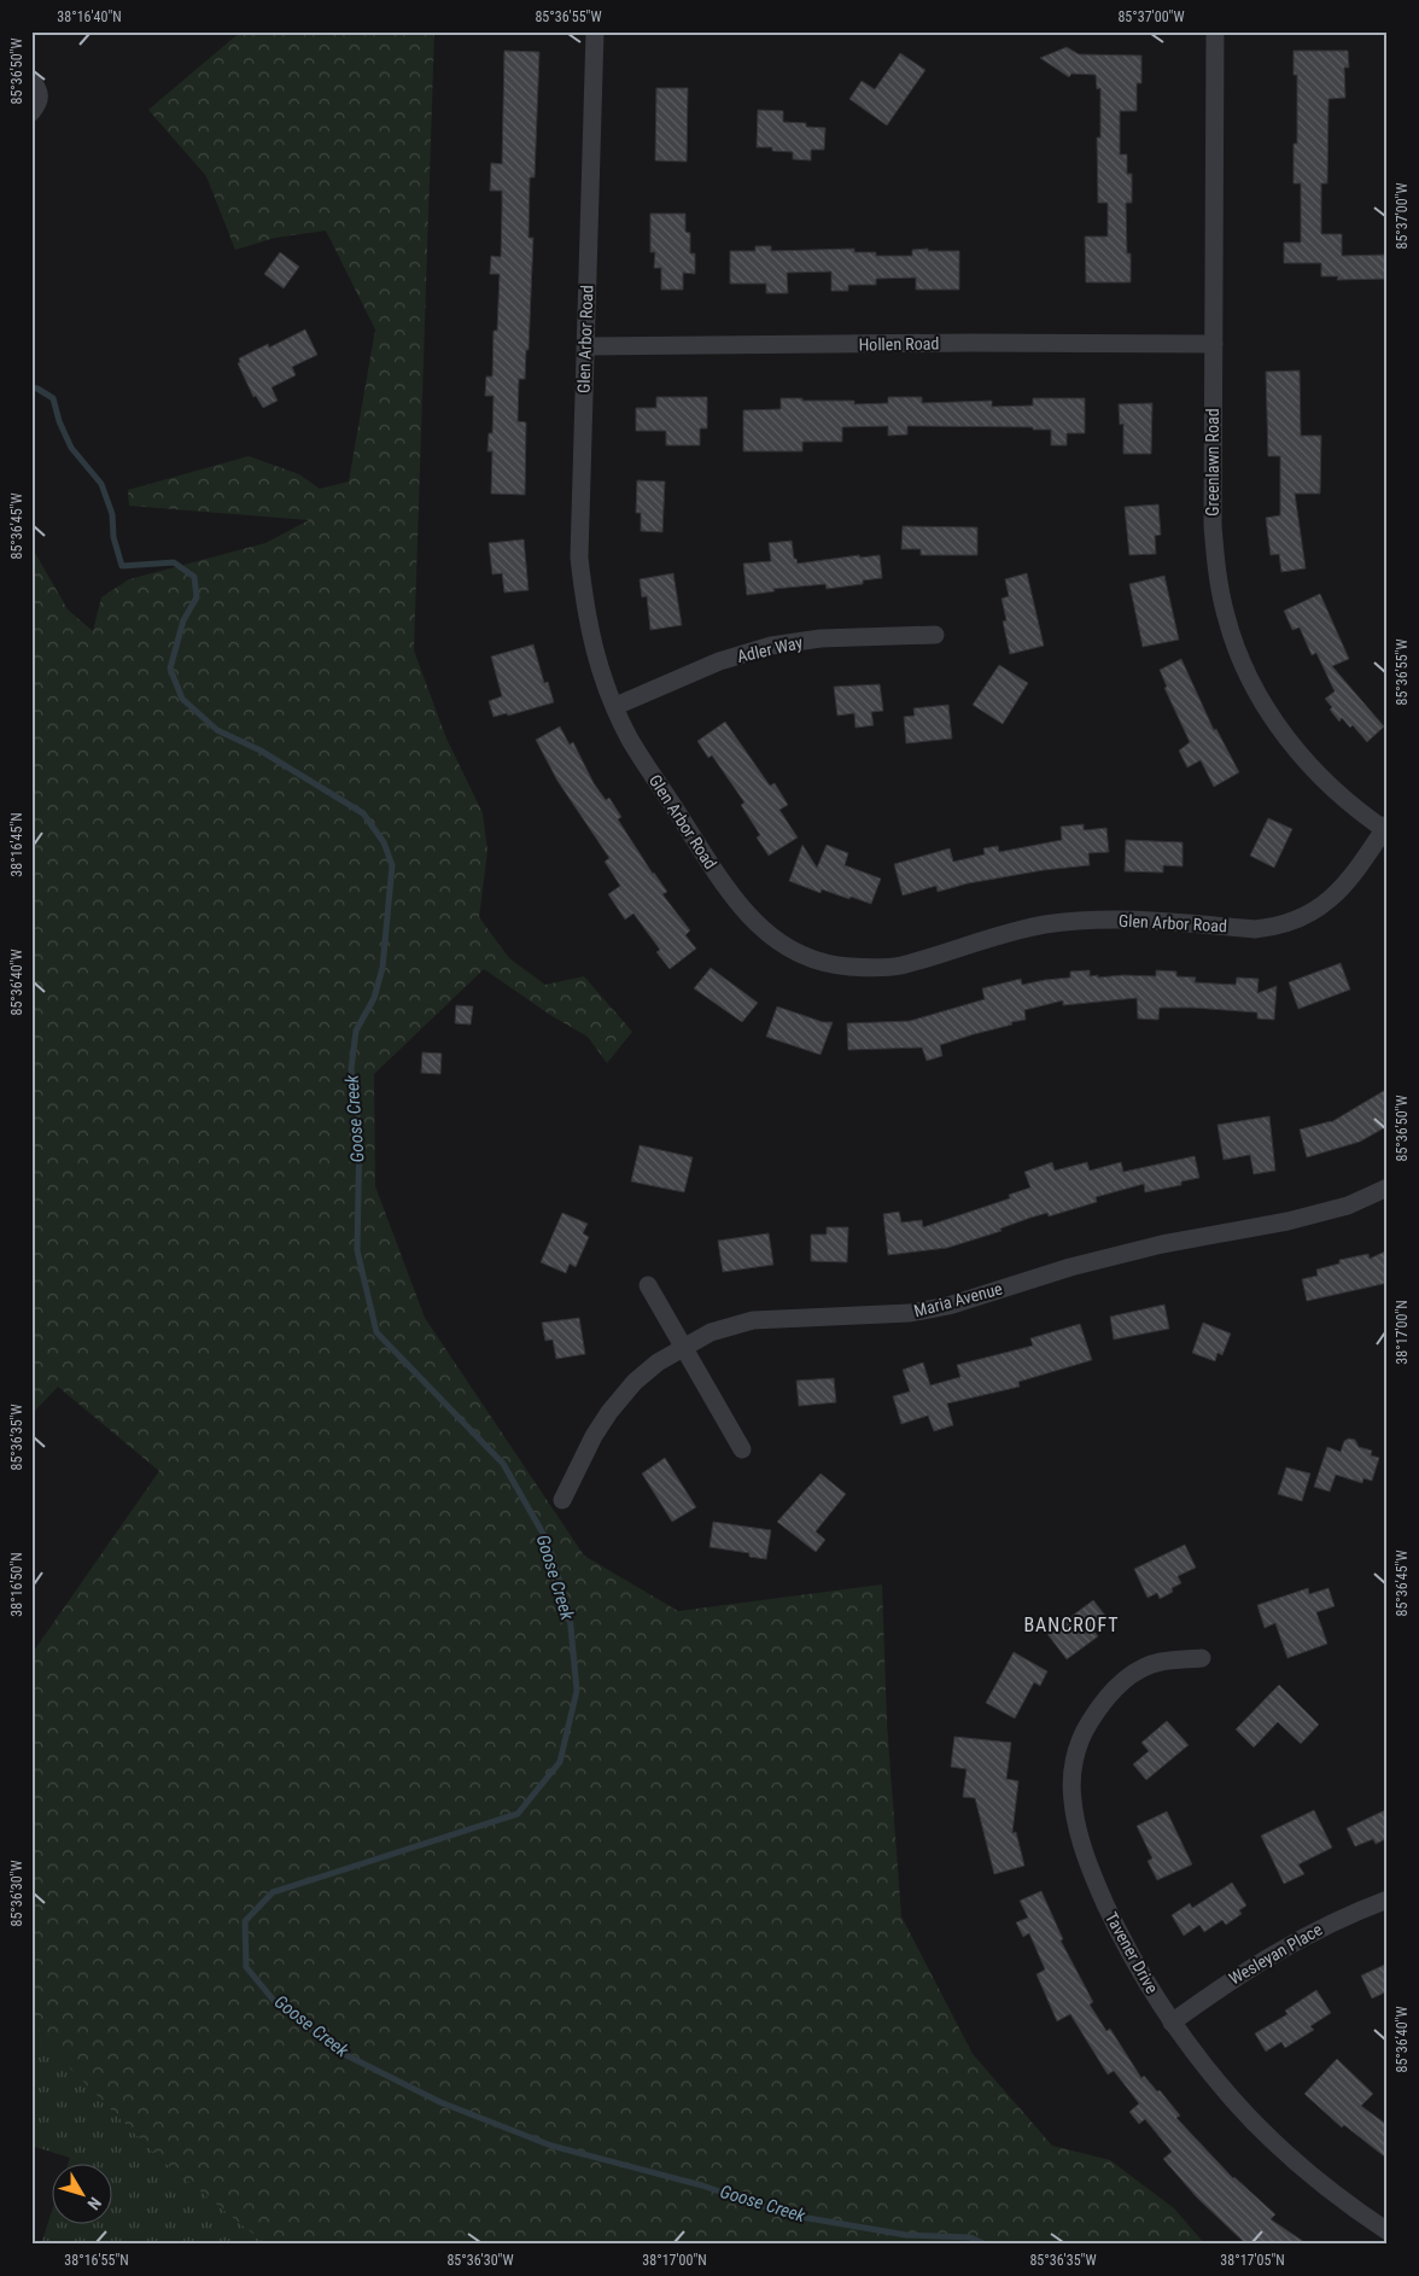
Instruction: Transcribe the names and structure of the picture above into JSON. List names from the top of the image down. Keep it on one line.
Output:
{"streets":{"street":["Glen Arbor Road","Hollen Road","Greenlawn Road","Adler Way","Maria Avenue","Tavener Drive","Wesleyan Place"]},"crossings":[["Glen Arbor Road","Hollen Road"],["Glen Arbor Road","Greenlawn Road"],["Glen Arbor Road","Adler Way"],["Hollen Road","Greenlawn Road"],["Tavener Drive","Wesleyan Place"]],"districts":["BANCROFT"],"water":["Goose Creek"],"north":"bottom right","coordinates":["38°16'40\"N","85°36'55\"W","85°37'00\"W","85°36'50\"W","85°36'45\"W","38°16'45\"N","85°36'40\"W","38°17'00\"N","85°36'35\"W","38°16'50\"N","85°36'30\"W","38°16'55\"N","38°17'05\"N"]}
